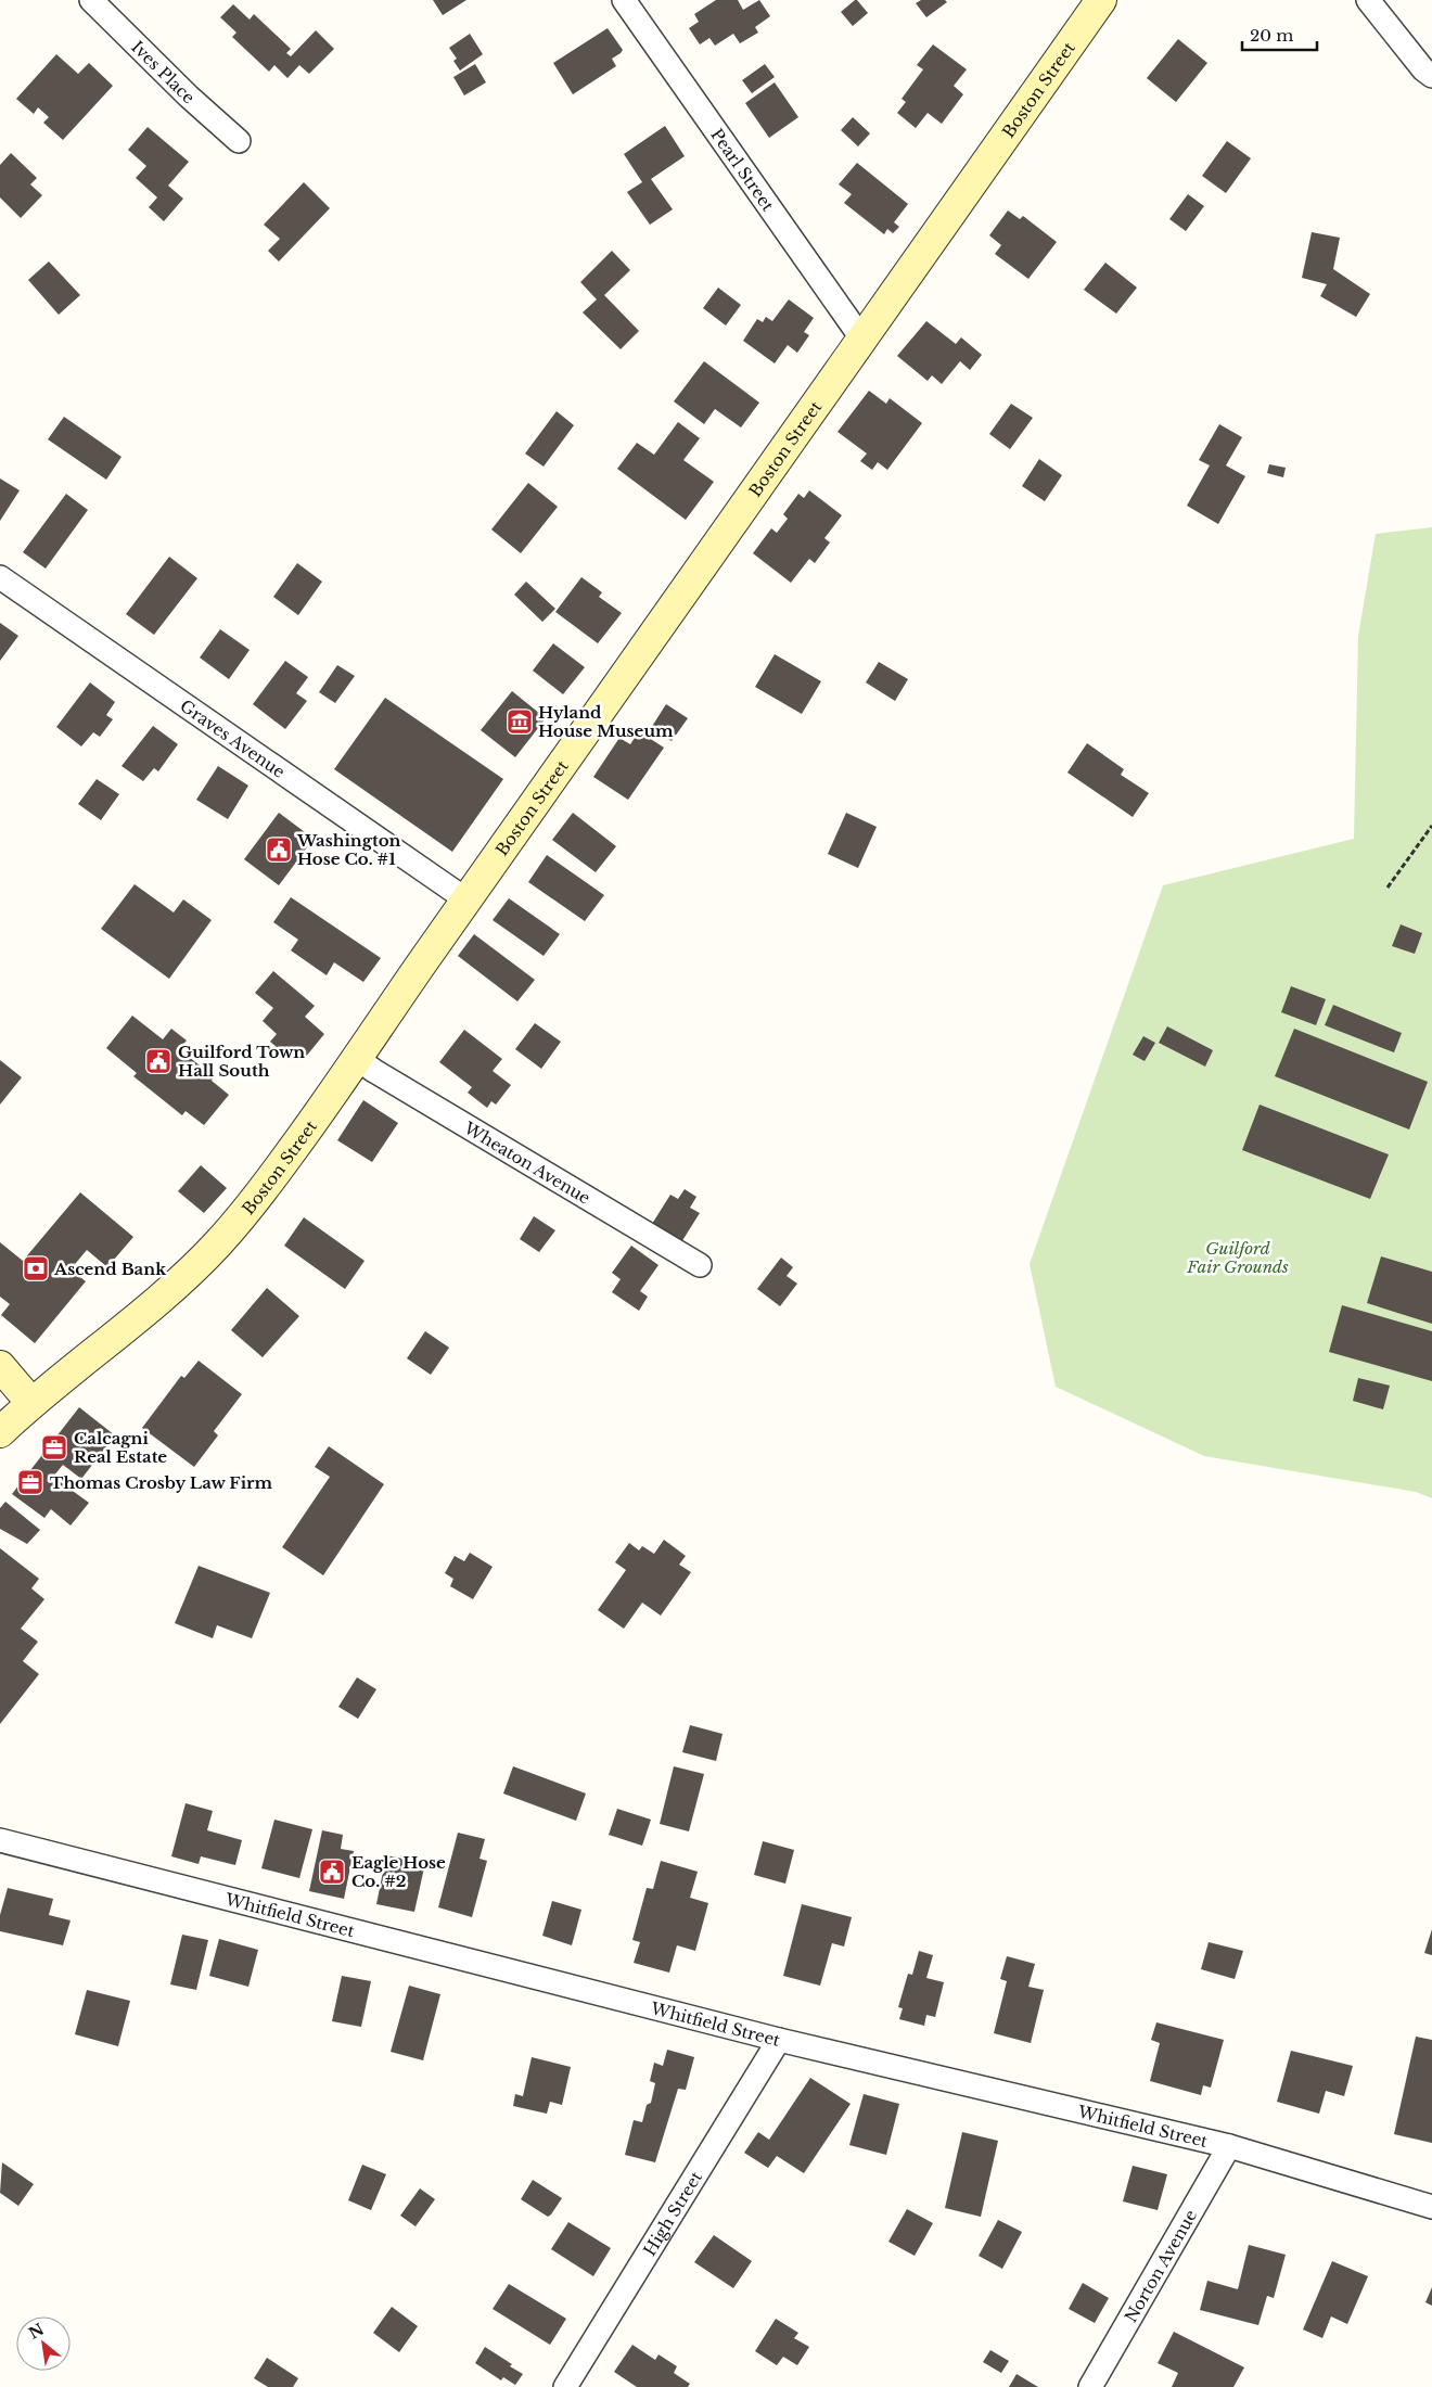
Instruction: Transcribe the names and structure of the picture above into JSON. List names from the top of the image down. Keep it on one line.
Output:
{"streets":{"main road":["Boston Street"],"street":["Ives Place","Pearl Street","Graves Avenue","Wheaton Avenue","Whitfield Street","High Street","Norton Avenue"]},"crossings":[["Boston Street","Pearl Street"],["Boston Street","Graves Avenue"],["Boston Street","Wheaton Avenue"],["Whitfield Street","High Street"],["Whitfield Street","Norton Avenue"]],"parks":["Guilford Fair Grounds"],"places":{"museum":["Hyland House Museum"],"public building":["Washington Hose Co. #1","Guilford Town Hall South","Eagle Hose Co. #2"],"bank":["Ascend Bank"],"office":["Calcagni Real Estate","Thomas Crosby Law Firm"]},"scale_bar":"20 m","north":"top left"}
